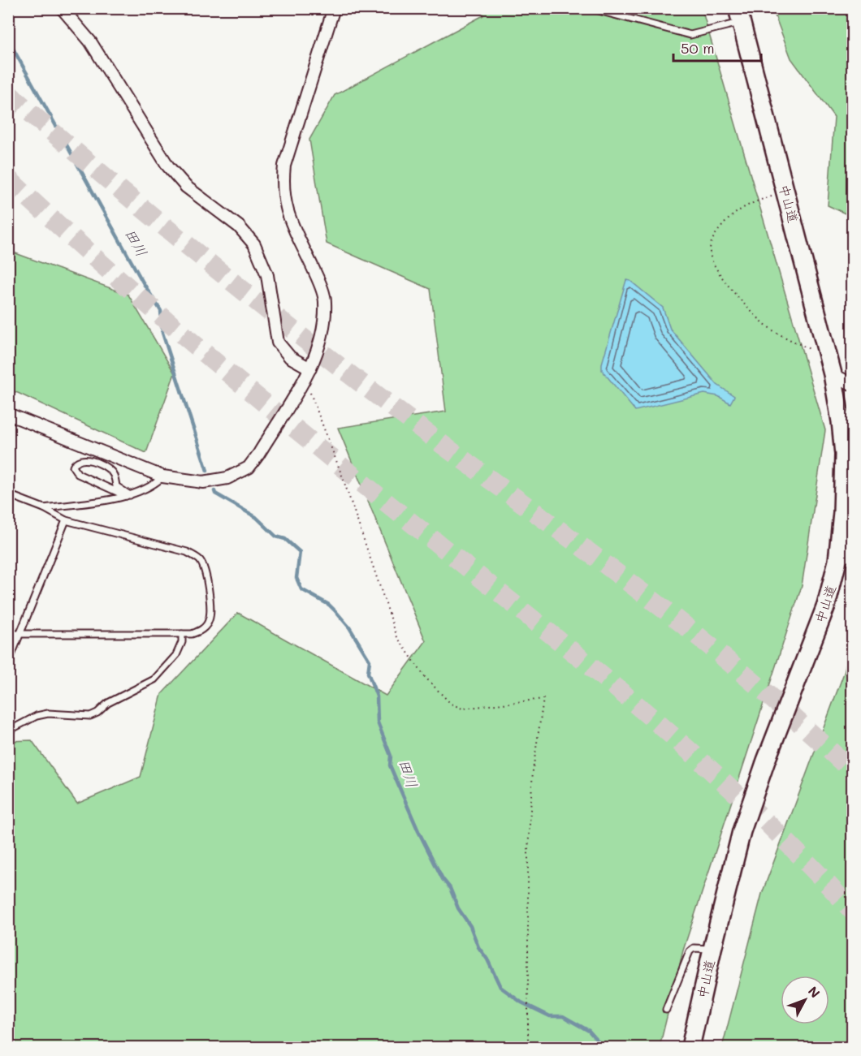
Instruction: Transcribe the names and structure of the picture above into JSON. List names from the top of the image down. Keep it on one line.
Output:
{"streets":{"highway":["中山道"]},"water":["田川"],"scale_bar":"50 m","north":"top right"}
